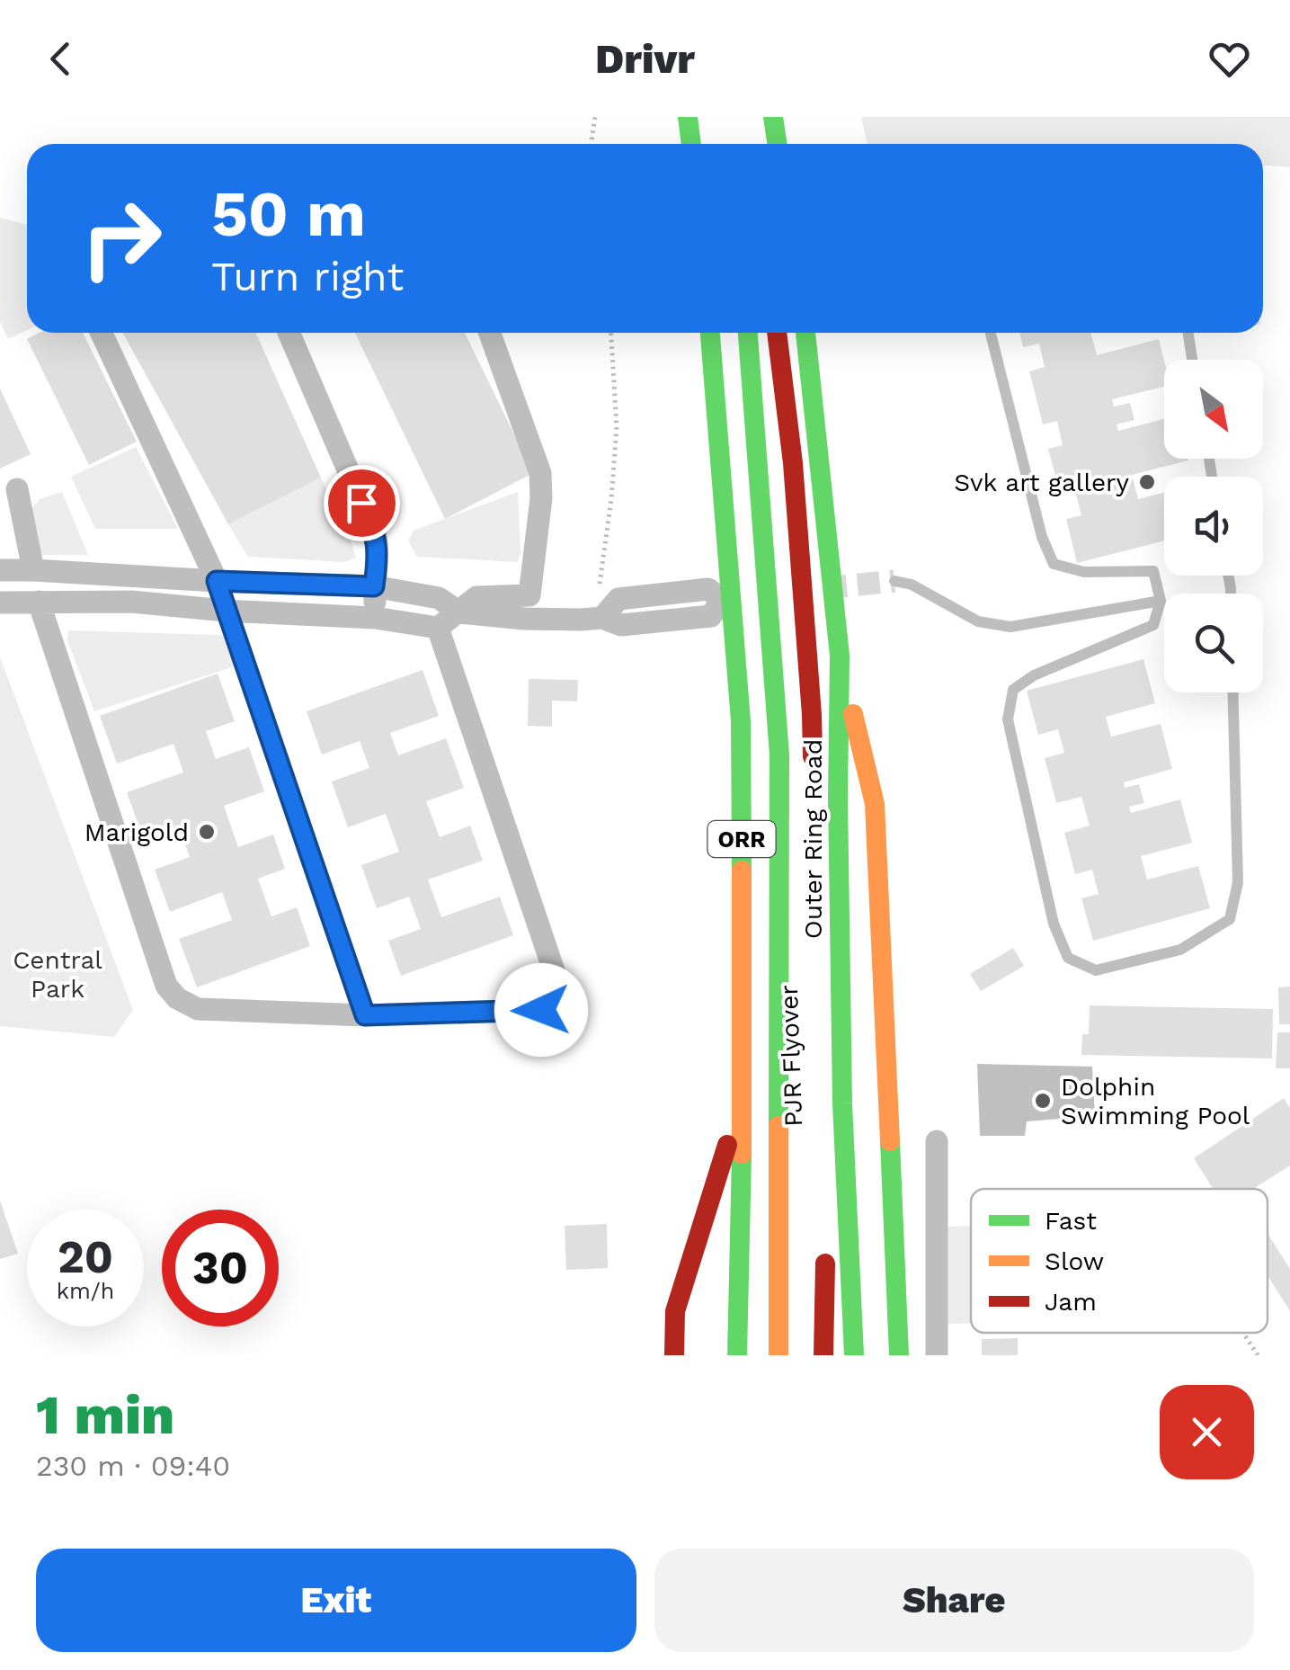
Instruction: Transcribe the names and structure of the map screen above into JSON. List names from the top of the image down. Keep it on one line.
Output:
{"streets":{"highway":["ORR","Outer Ring Road","PJR Flyover"]},"parks":["Central Park"],"places":["Svk art gallery","Marigold","Dolphin Swimming Pool"],"legend":["Fast","Slow","Jam"],"north":"bottom right","page":{"header":"Drivr","turn":["50 m","Turn right"],"speed":"20 km/h","limit":"30","heading":["1 min","230 m · 09:40"],"buttons":["Exit","Share"]}}
